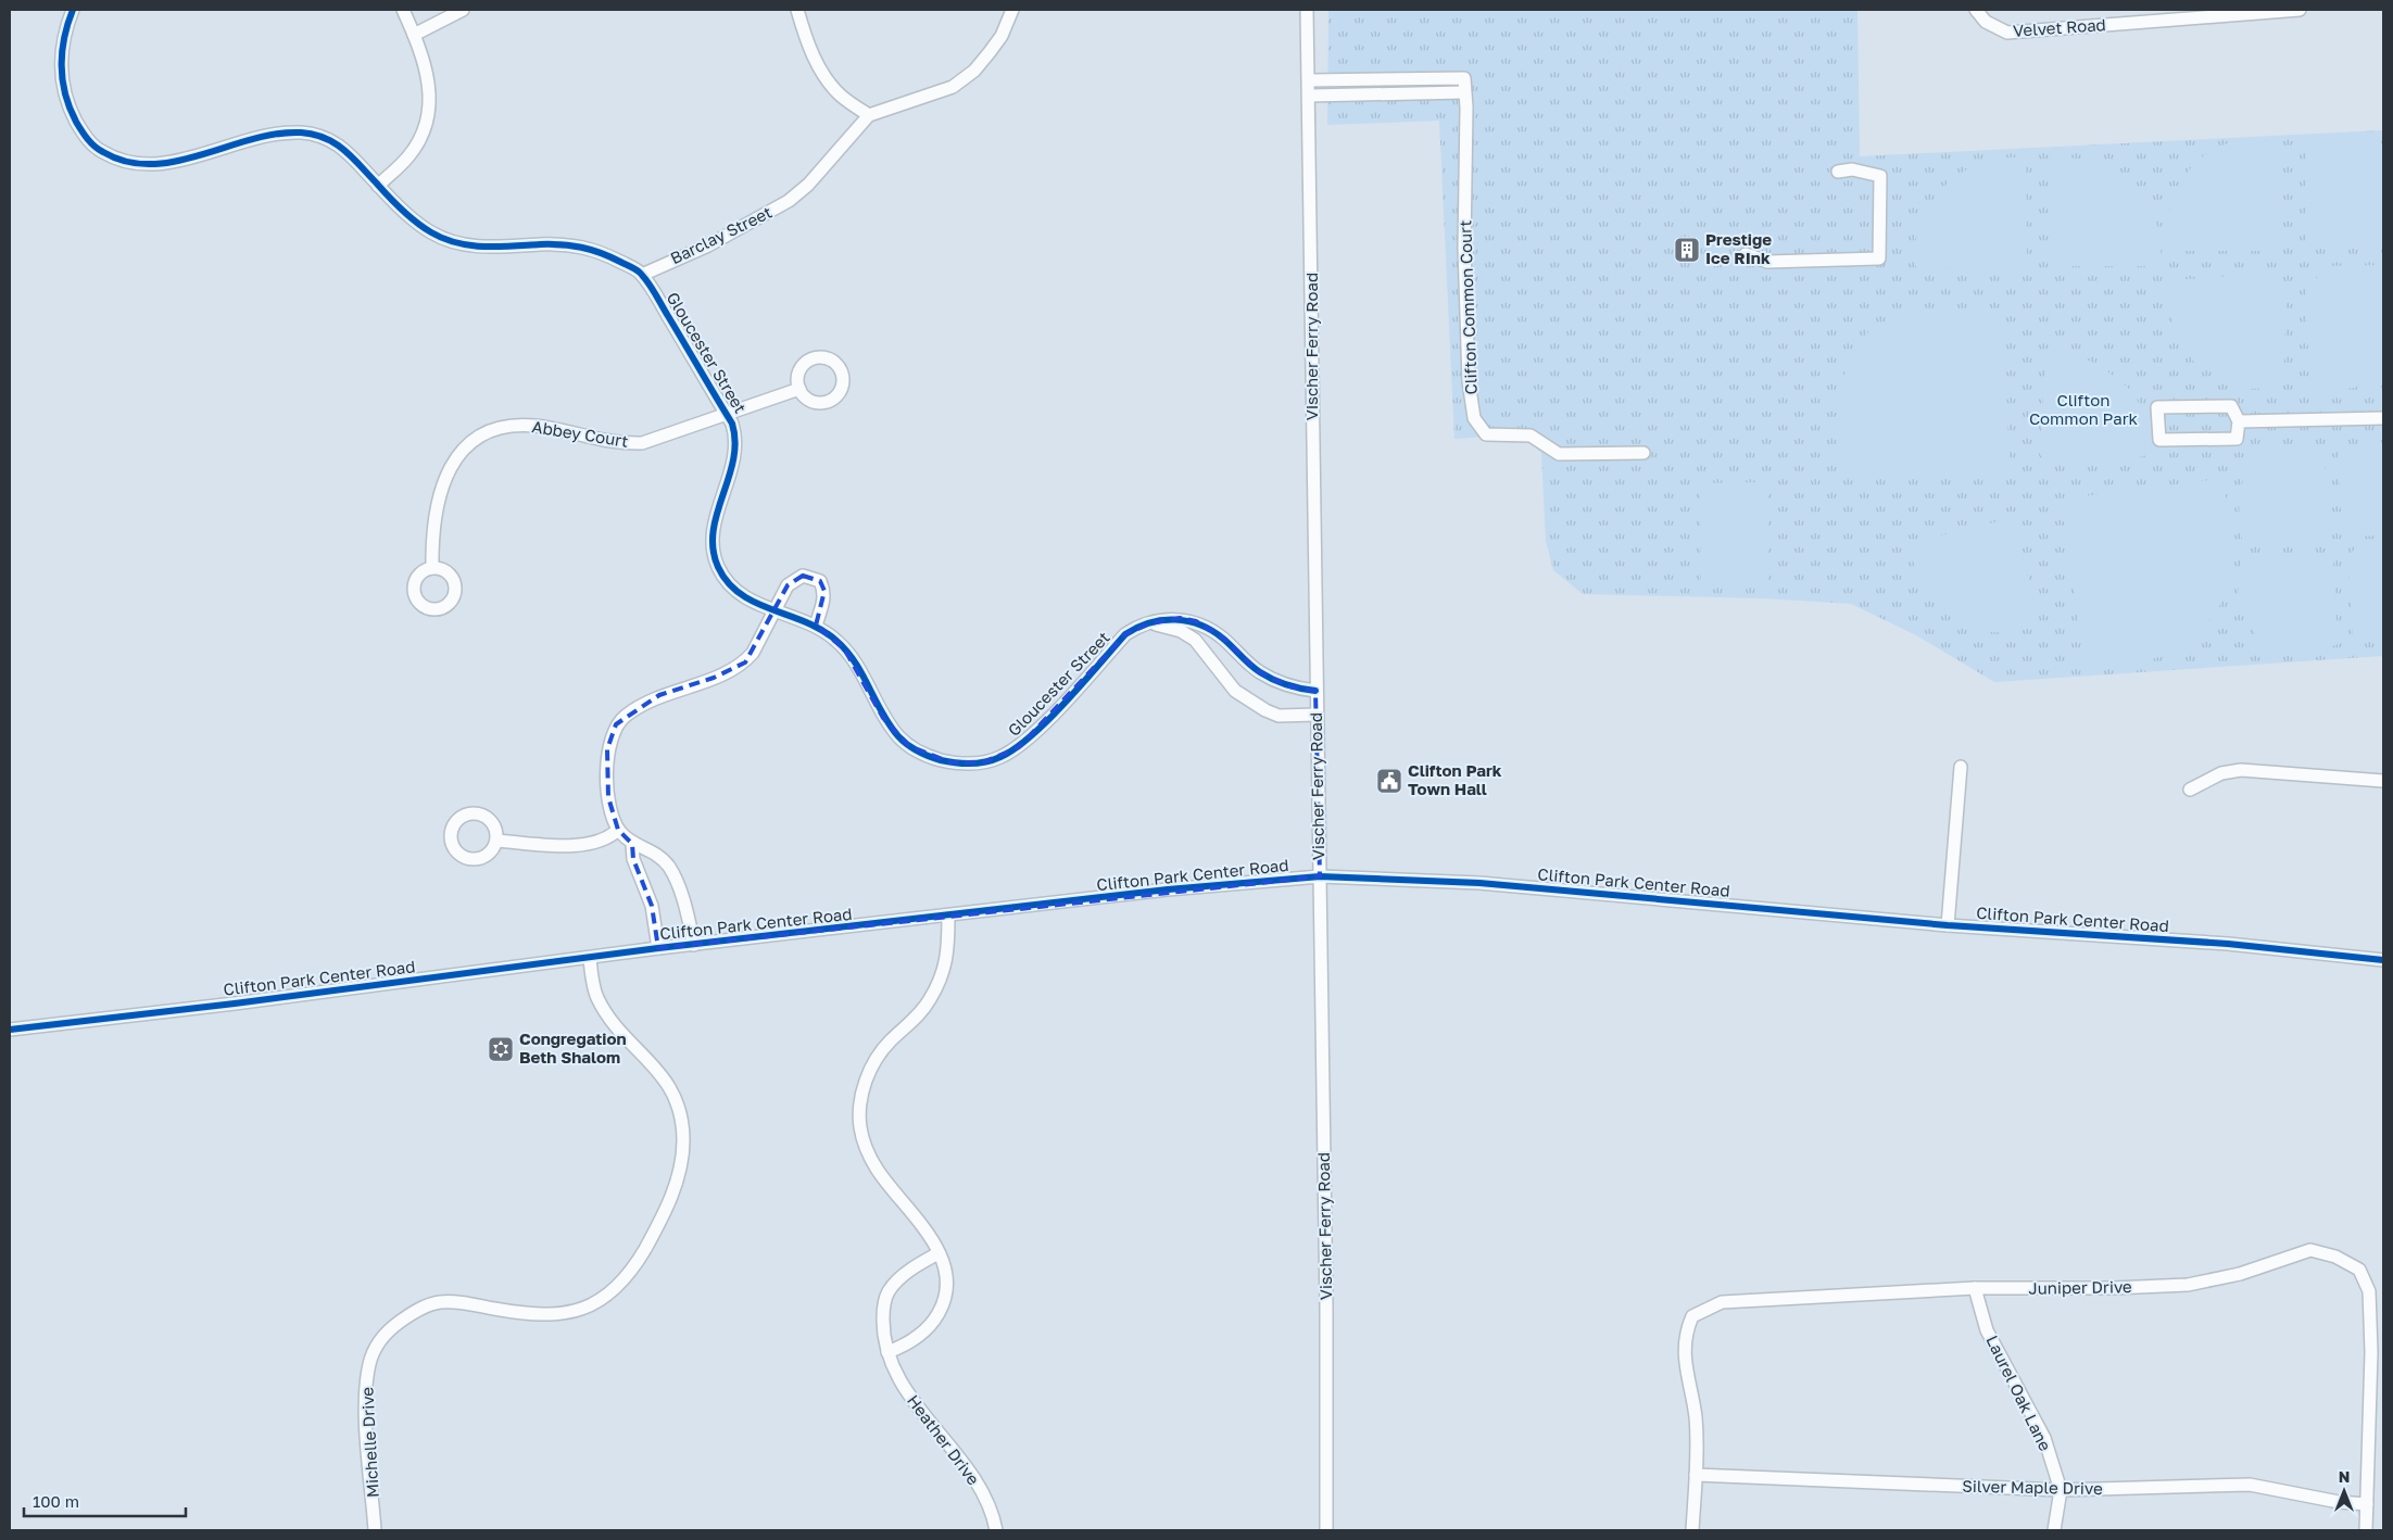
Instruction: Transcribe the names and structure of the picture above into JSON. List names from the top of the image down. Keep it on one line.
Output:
{"streets":{"street":["Velvet Road","Barclay Street","Clifton Common Court","Vischer Ferry Road","Gloucester Street","Abbey Court","Clifton Park Center Road","Juniper Drive","Laurel Oak Lane","Heather Drive","Michelle Drive","Silver Maple Drive"]},"crossings":[["Barclay Street","Gloucester Street"],["Clifton Common Court","Vischer Ferry Road"],["Vischer Ferry Road","Gloucester Street"],["Vischer Ferry Road","Clifton Park Center Road"],["Gloucester Street","Abbey Court"],["Clifton Park Center Road","Michelle Drive"],["Juniper Drive","Laurel Oak Lane"],["Juniper Drive","Silver Maple Drive"],["Laurel Oak Lane","Silver Maple Drive"]],"parks":["Clifton Common Park"],"places":{"building":["Prestige Ice RInk"],"public building":["Clifton Park Town Hall"],"synagogue":["Congregation Beth Shalom"]},"scale_bar":"100 m","north":"top"}
